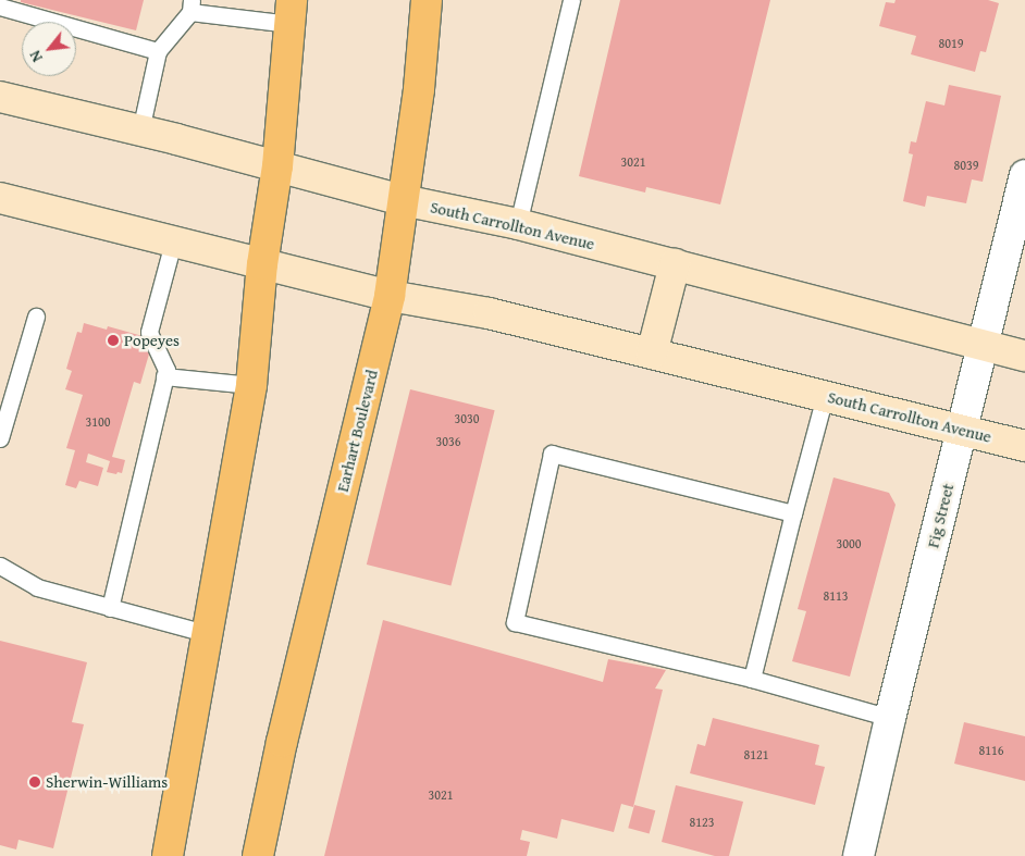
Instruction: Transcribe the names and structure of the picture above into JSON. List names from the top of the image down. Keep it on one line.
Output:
{"streets":{"main road":["South Carrollton Avenue","Earhart Boulevard"],"street":["Fig Street"]},"crossings":[["South Carrollton Avenue","Earhart Boulevard"],["South Carrollton Avenue","Fig Street"]],"places":["Popeyes","Sherwin-Williams"],"house_numbers":["8019","3021","8039","3030","3100","3036","3000","8113","8116","8121","3021","8123"],"north":"bottom left"}
